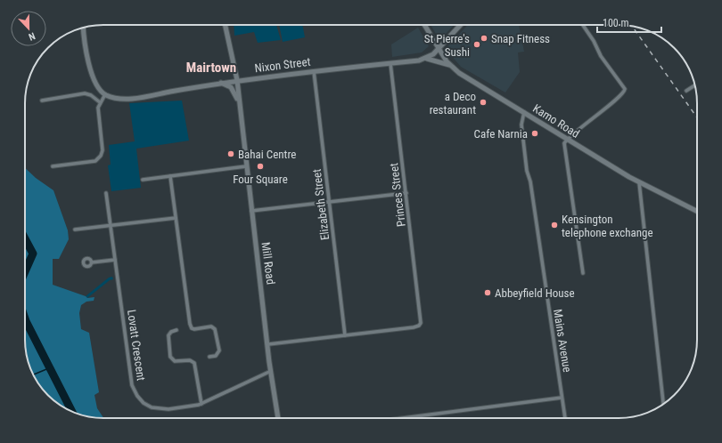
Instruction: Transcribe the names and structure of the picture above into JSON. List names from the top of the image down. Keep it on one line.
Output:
{"streets":{"main road":["Nixon Street","Kamo Road","Mill Road"],"street":["Princes Street","Elizabeth Street","Mains Avenue","Lovatt Crescent"]},"crossings":[["Nixon Street","Princes Street"],["Nixon Street","Elizabeth Street"],["Nixon Street","Mill Road"],["Kamo Road","Mains Avenue"],["Princes Street","Elizabeth Street"],["Mill Road","Lovatt Crescent"]],"districts":["Mairtown"],"places":["Snap Fitness","St Pierre's Sushi","a Deco restaurant","Cafe Narnia","Bahai Centre","Four Square","Kensington telephone exchange","Abbeyfield House"],"scale_bar":"100 m","north":"bottom"}
